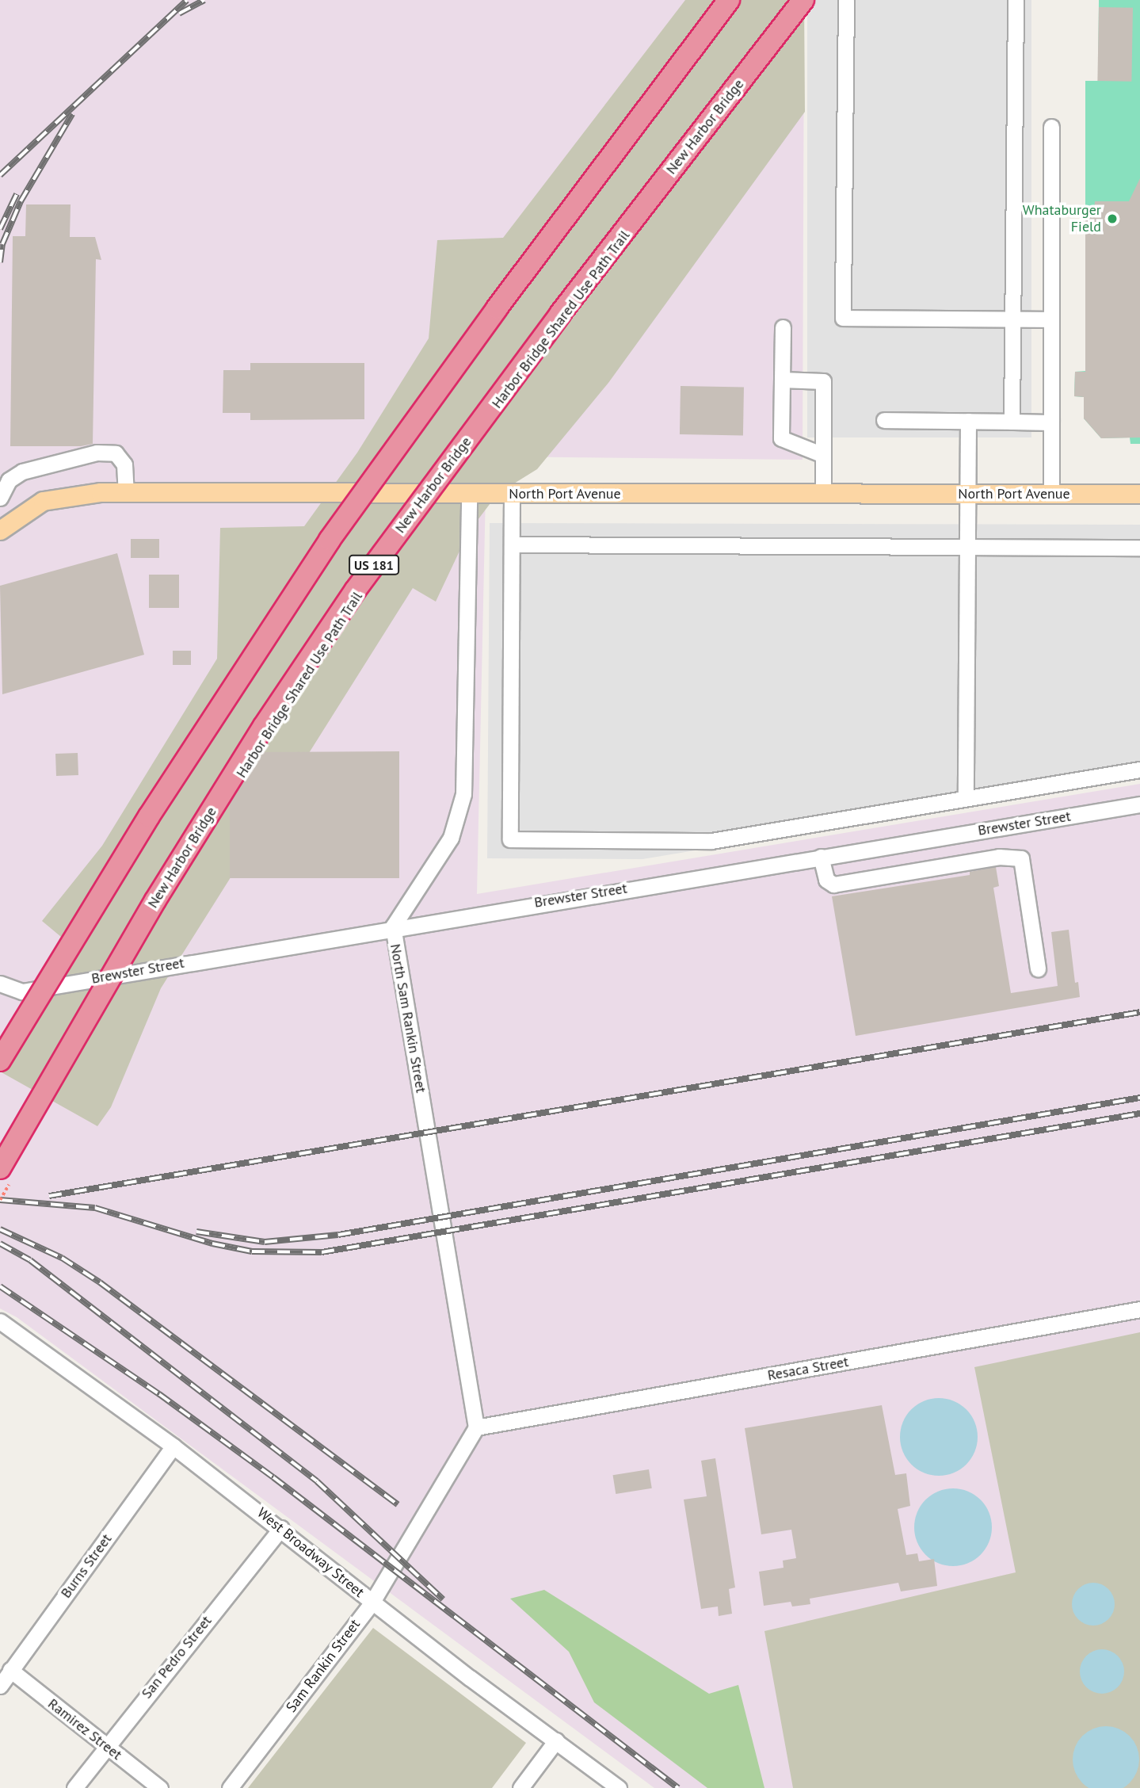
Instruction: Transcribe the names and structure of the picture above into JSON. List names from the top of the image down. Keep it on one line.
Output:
{"streets":{"highway":["New Harbor Bridge","US 181"],"main road":["North Port Avenue"],"street":["Brewster Street","North Sam Rankin Street","Resaca Street","West Broadway Street","Burns Street","San Pedro Street","Sam Rankin Street","Ramirez Street"]},"crossings":[["North Port Avenue","North Sam Rankin Street"],["Brewster Street","North Sam Rankin Street"],["North Sam Rankin Street","Resaca Street"],["North Sam Rankin Street","Sam Rankin Street"],["Resaca Street","Sam Rankin Street"],["West Broadway Street","Burns Street"],["West Broadway Street","San Pedro Street"],["West Broadway Street","Sam Rankin Street"],["Burns Street","Ramirez Street"],["San Pedro Street","Ramirez Street"]],"places":["Whataburger Field"]}
